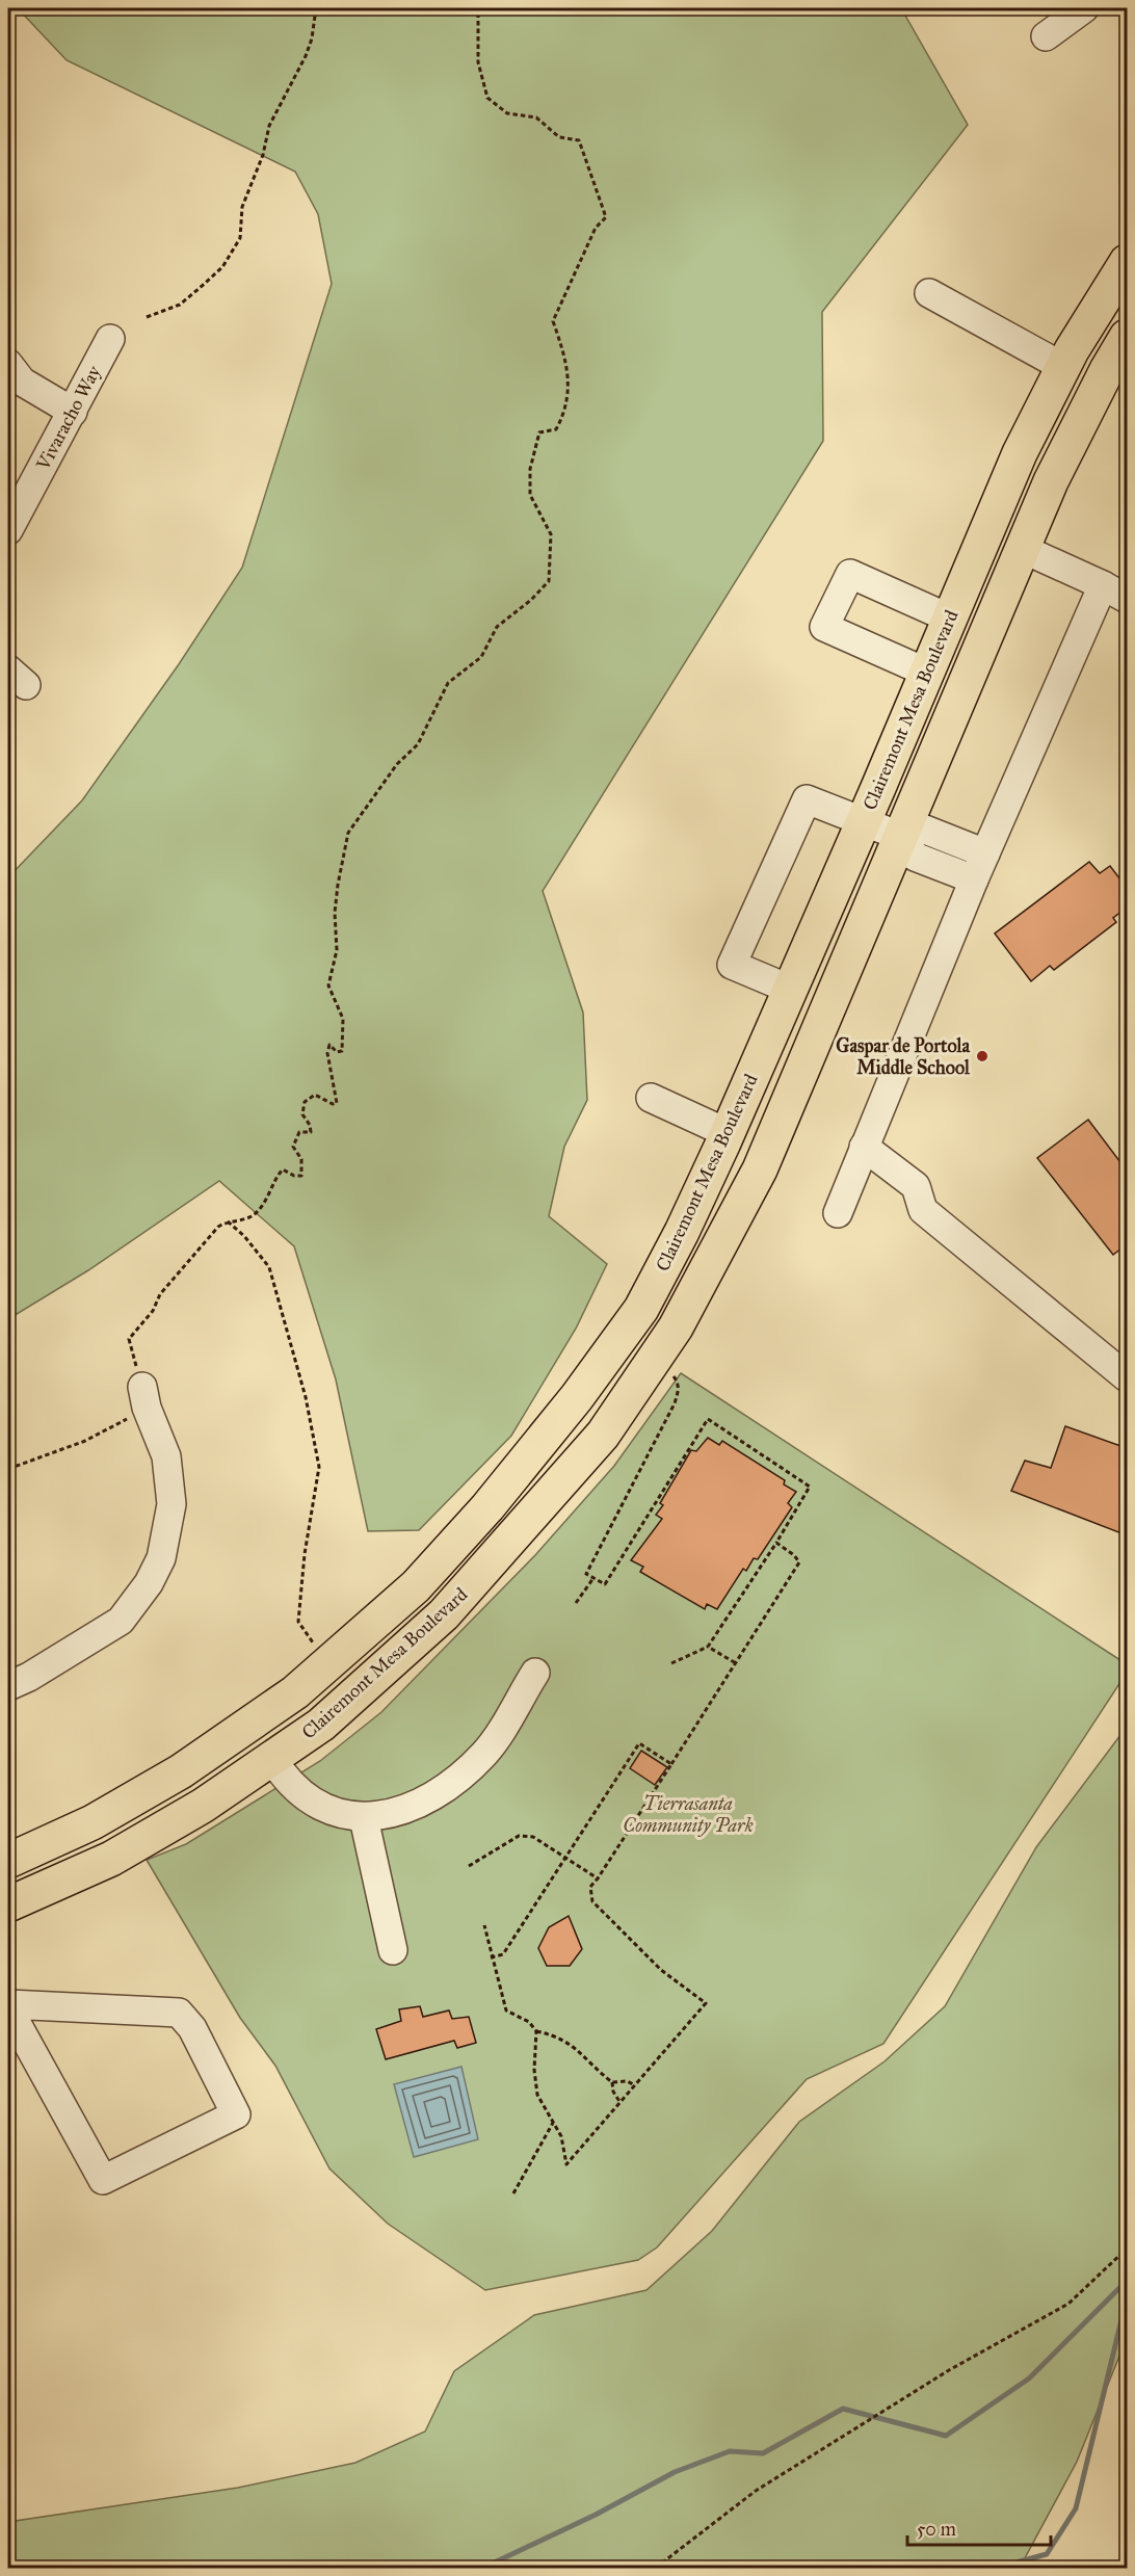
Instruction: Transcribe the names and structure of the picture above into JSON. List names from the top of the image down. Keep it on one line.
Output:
{"streets":{"main road":["Clairemont Mesa Boulevard"],"street":["Vivaracho Way"]},"parks":["Tierrasanta Community Park"],"places":["Gaspar de Portola Middle School"],"scale_bar":"50 m"}
